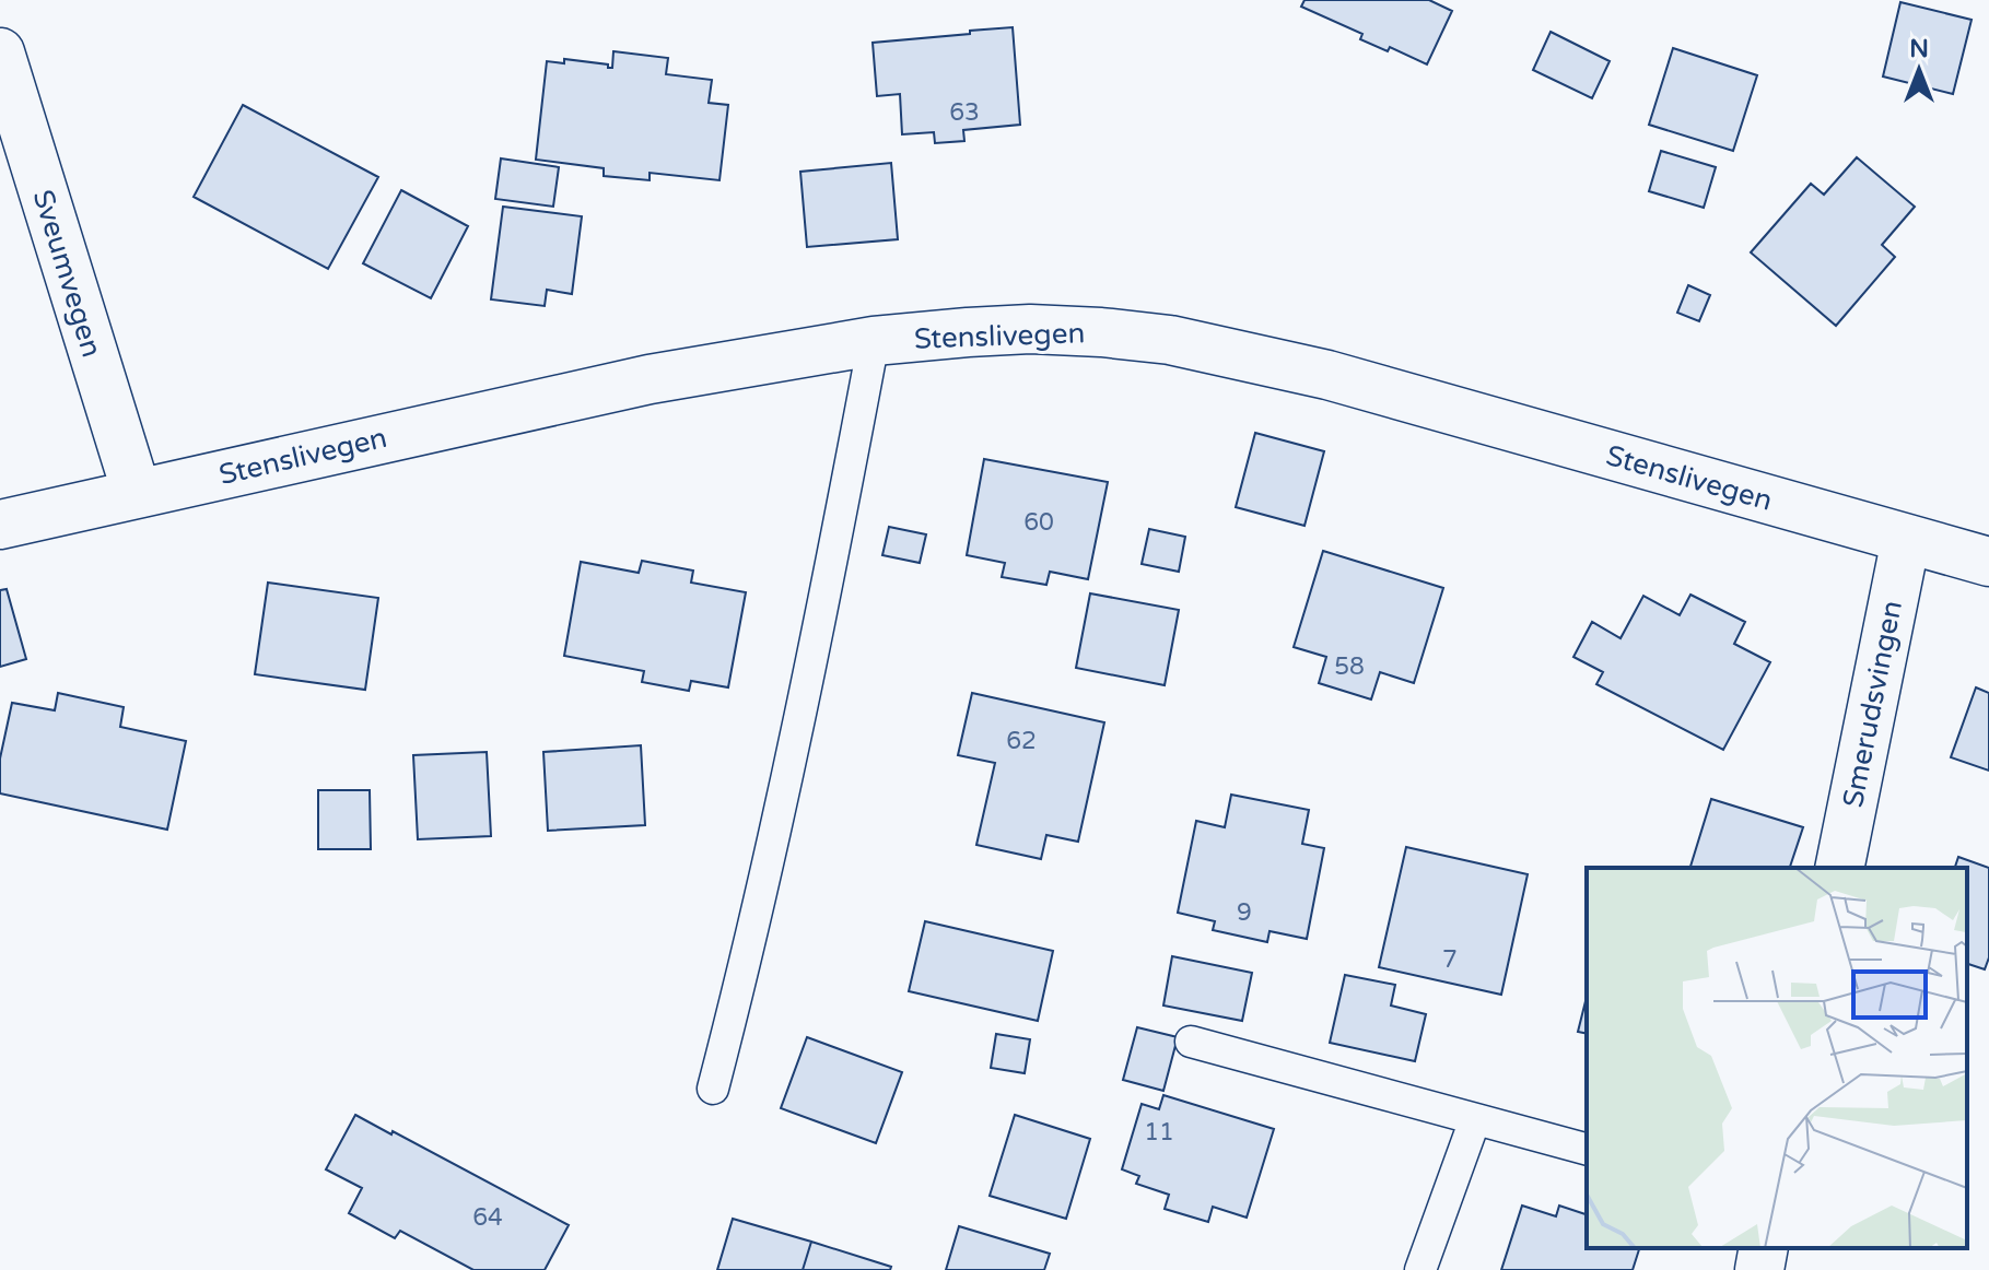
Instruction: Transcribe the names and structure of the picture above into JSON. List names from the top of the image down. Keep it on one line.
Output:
{"streets":{"street":["Sveumvegen","Stenslivegen","Smerudsvingen"]},"crossings":[["Sveumvegen","Stenslivegen"],["Stenslivegen","Smerudsvingen"]],"house_numbers":["63","60","58","62","9","7","11","64"],"north":"top"}
